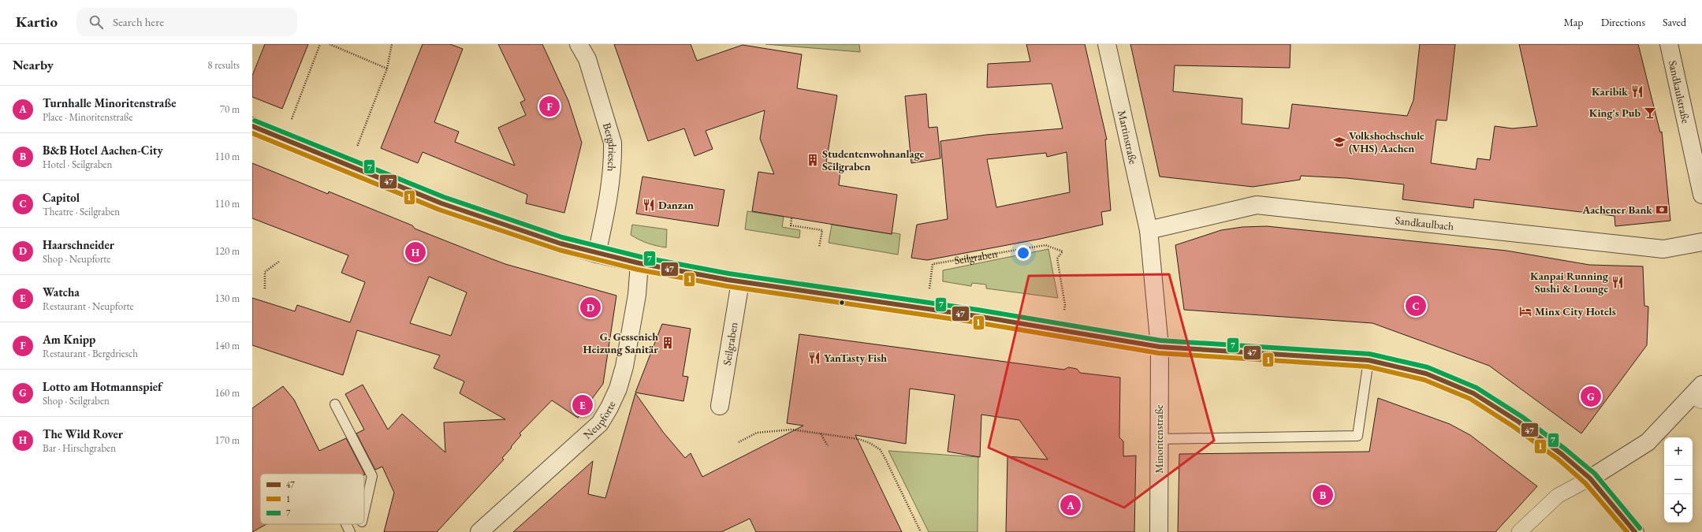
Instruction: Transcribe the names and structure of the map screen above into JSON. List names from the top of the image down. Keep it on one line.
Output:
{"streets":{"street":["Sandkaulstraße","Martinstraße","Bergdriesch","Sandkaulbach","Seilgraben","Neupforte","Minoritenstraße"]},"crossings":[["Martinstraße","Sandkaulbach"]],"places":{"restaurant":["Karibik","Danzan","Kanpai Running Sushi & Lounge","YanTasty Fish"],"bar":["King's Pub"],"school or university":["Volkshochschule (VHS) Aachen"],"building":["Studentenwohnanlage Seilgraben","G. Gessenich Heizung Sanitär"],"bank":["Aachener Bank"],"hotel":["Minx City Hotels"]},"lines":["transit line 7","transit line 47","transit line 1"],"legend":["47","1","7"],"page":{"header":"Kartio","search":"Search here","nav":["Map","Directions","Saved"],"heading":["Nearby","8 results"],"list":[{"mark":"A","name":"Turnhalle Minoritenstraße","note":"Place · Minoritenstraße","value":"70 m"},{"mark":"B","name":"B&B Hotel Aachen-City","note":"Hotel · Seilgraben","value":"110 m"},{"mark":"C","name":"Capitol","note":"Theatre · Seilgraben","value":"110 m"},{"mark":"D","name":"Haarschneider","note":"Shop · Neupforte","value":"120 m"},{"mark":"E","name":"Watcha","note":"Restaurant · Neupforte","value":"130 m"},{"mark":"F","name":"Am Knipp","note":"Restaurant · Bergdriesch","value":"140 m"},{"mark":"G","name":"Lotto am Hotmannspief","note":"Shop · Seilgraben","value":"160 m"},{"mark":"H","name":"The Wild Rover","note":"Bar · Hirschgraben","value":"170 m"}],"pins":["F","H","C","D","G","E","B","A"],"map_buttons":["+","−"]}}
